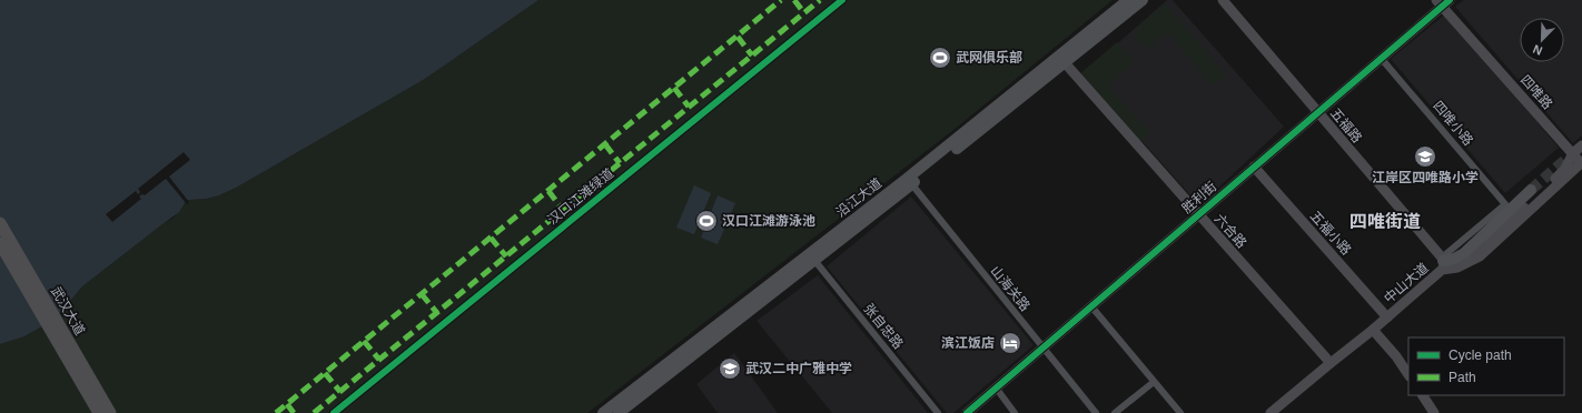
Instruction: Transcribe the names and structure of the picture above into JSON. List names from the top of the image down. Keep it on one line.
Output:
{"streets":{"highway":["武汉大道"],"main road":["沿江大道"],"street":["四唯路","四唯小路","五福路","胜利街","六合路","五福小路","中山大道","山海关路","张自忠路"],"cycle path":["汉口江滩绿道"]},"crossings":[["四唯路","胜利街"],["四唯路","中山大道"],["四唯小路","胜利街"],["四唯小路","中山大道"],["五福路","胜利街"],["五福路","中山大道"],["沿江大道","六合路"],["沿江大道","山海关路"],["沿江大道","张自忠路"],["胜利街","六合路"],["胜利街","五福小路"],["胜利街","山海关路"],["六合路","中山大道"],["五福小路","中山大道"]],"districts":["四唯街道"],"places":{"sports":["武网俱乐部","汉口江滩游泳池"],"school or university":["江岸区四唯路小学","武汉二中广雅中学"],"hotel":["滨江饭店"]},"legend":["Cycle path","Path"],"north":"bottom left"}
